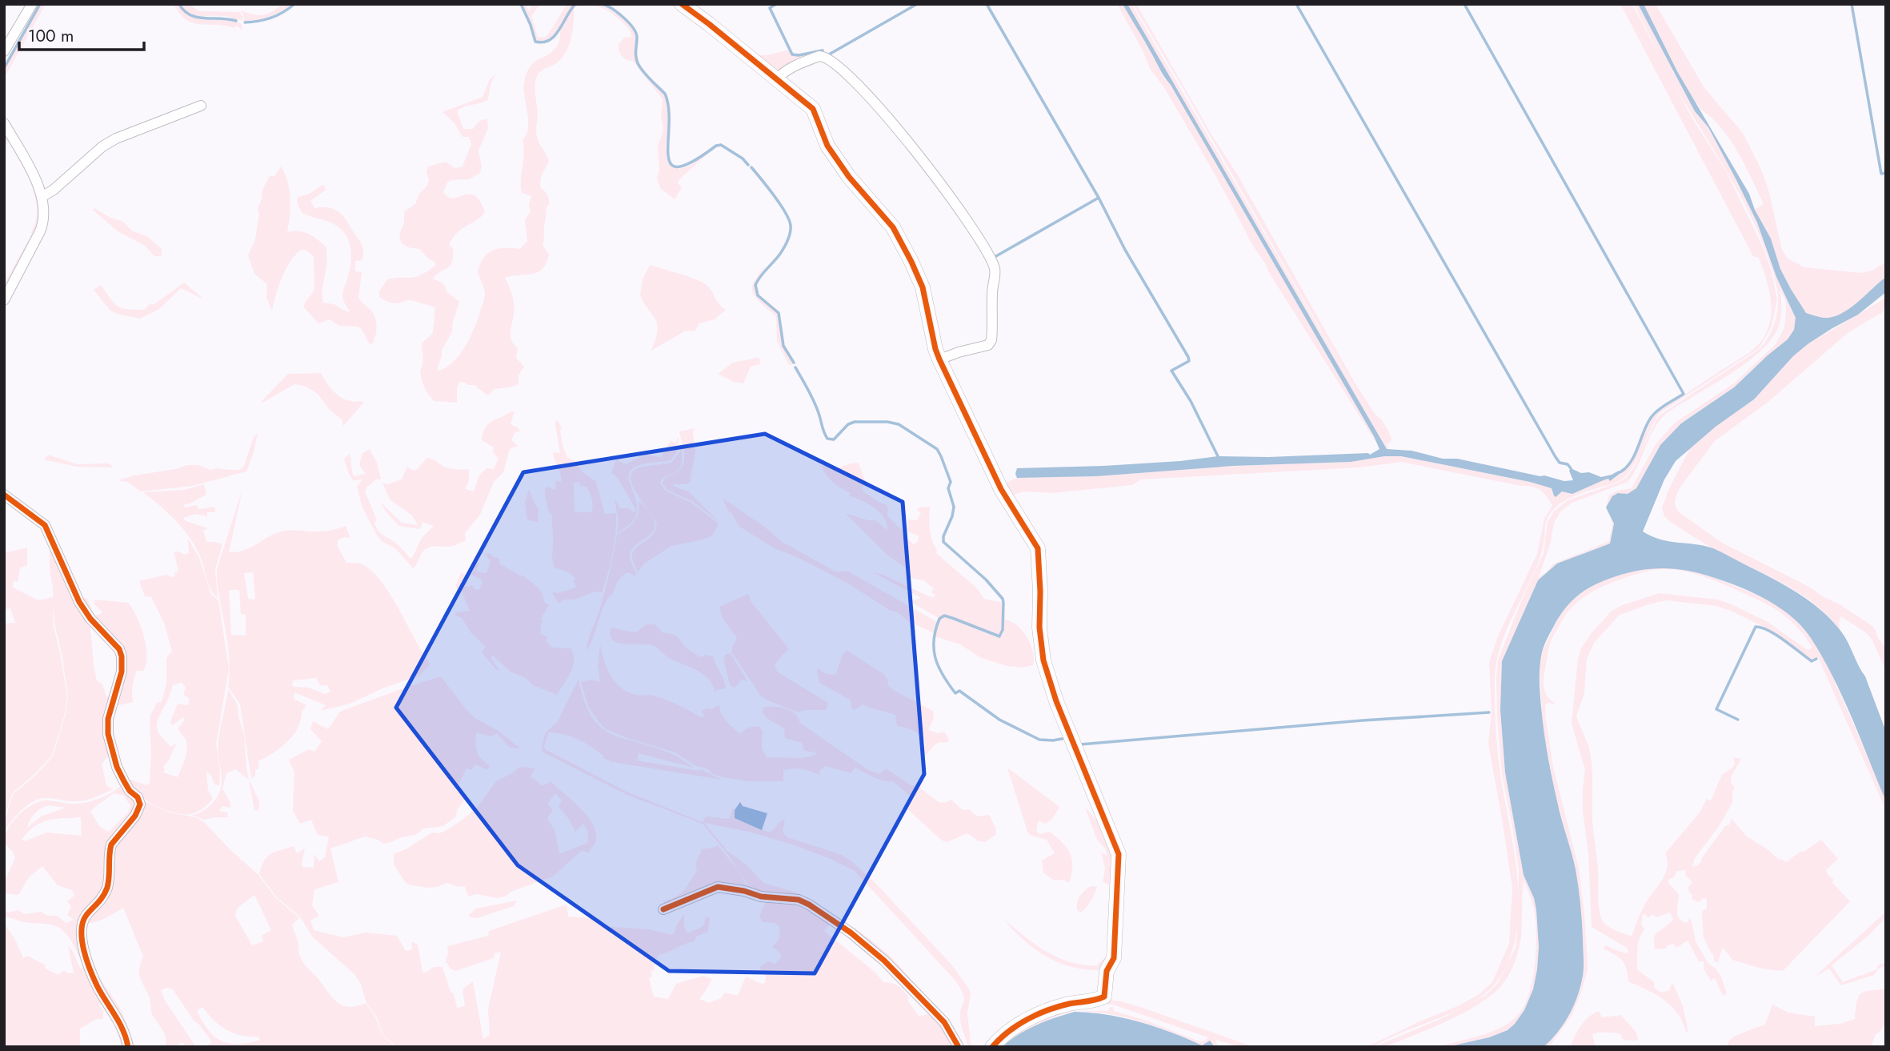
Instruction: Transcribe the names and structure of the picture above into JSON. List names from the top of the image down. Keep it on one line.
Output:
{"scale_bar":"100 m"}
